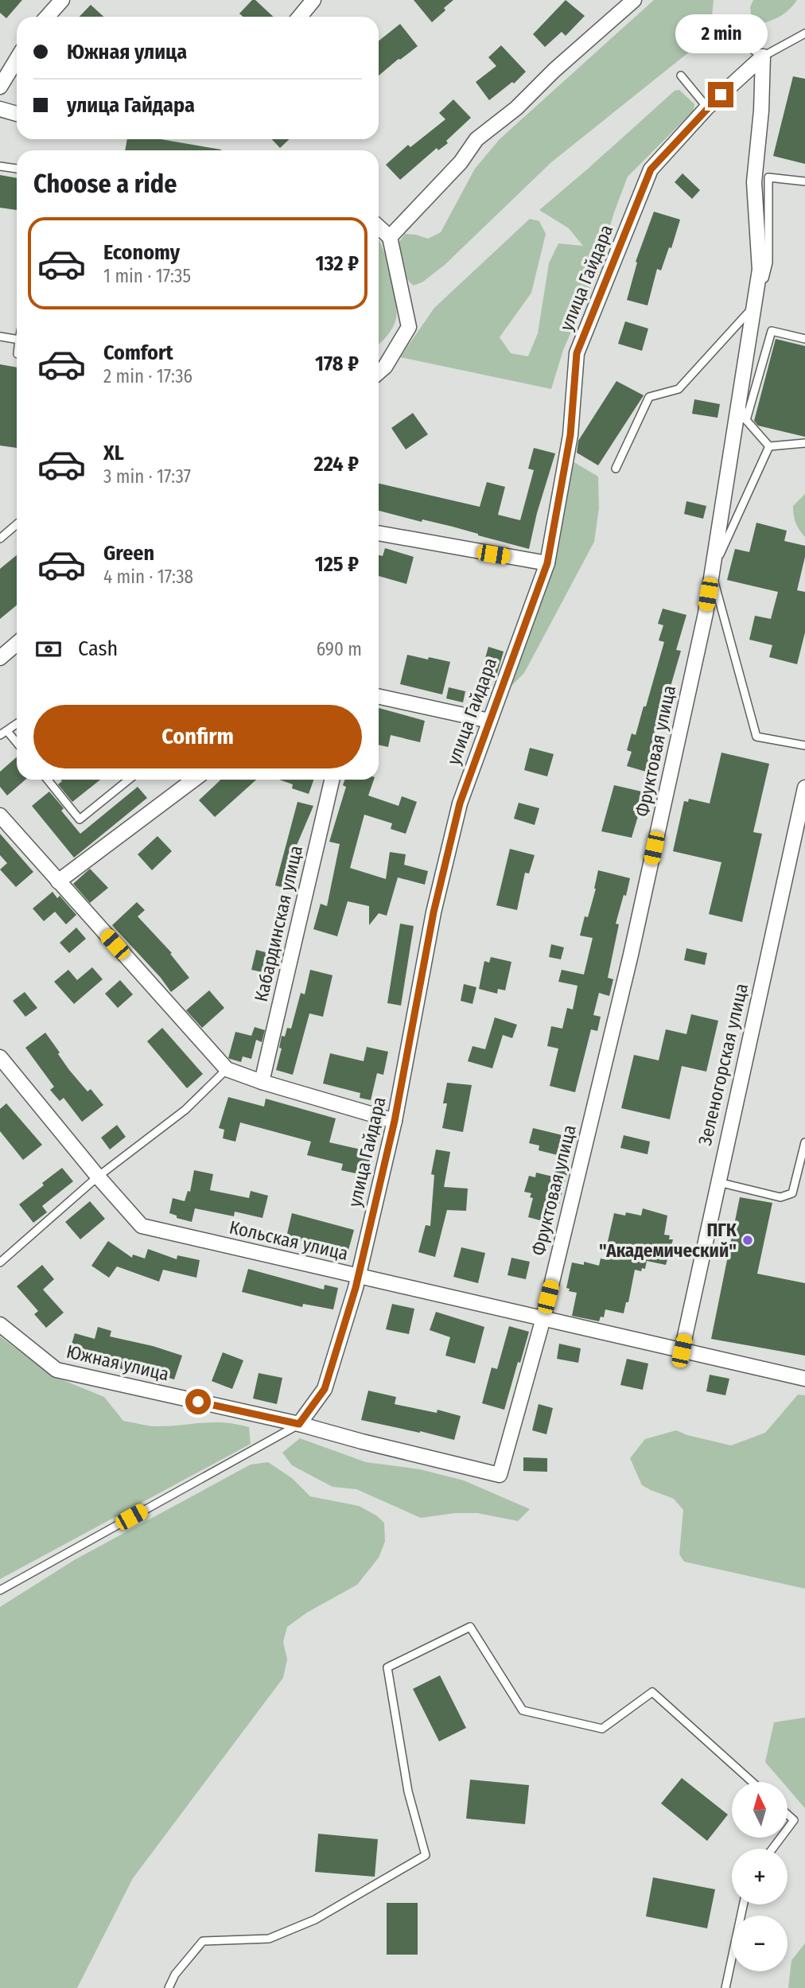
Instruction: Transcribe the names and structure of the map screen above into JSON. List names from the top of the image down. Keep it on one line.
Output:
{"streets":{"street":["улица Гайдара","Фруктовая улица","Кабардинская улица","Зеленогорская улица","Кольская улица","Южная улица"]},"crossings":[["улица Гайдара","Фруктовая улица"],["улица Гайдара","Кольская улица"],["улица Гайдара","Южная улица"],["Фруктовая улица","Кольская улица"],["Фруктовая улица","Южная улица"],["Зеленогорская улица","Кольская улица"]],"places":["ПГК \"Академический\""],"north":"top","page":{"bubble":"2 min","banner":["Южная улица","улица Гайдара"],"heading":"Choose a ride","list":[{"name":"Economy","note":"1 min · 17:35","value":"132 ₽"},{"name":"Comfort","note":"2 min · 17:36","value":"178 ₽"},{"name":"XL","note":"3 min · 17:37","value":"224 ₽"},{"name":"Green","note":"4 min · 17:38","value":"125 ₽"}],"pay":["Cash","690 m"],"buttons":"Confirm","map_buttons":["+","−"]}}
